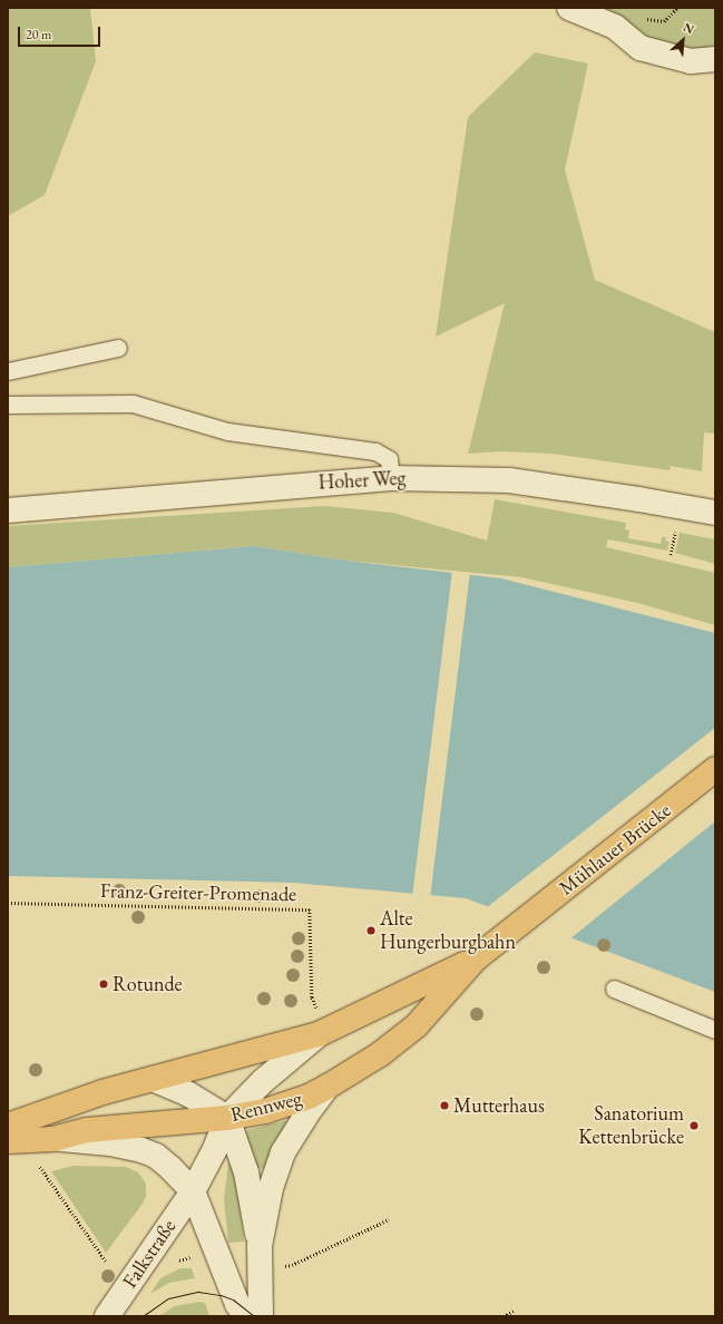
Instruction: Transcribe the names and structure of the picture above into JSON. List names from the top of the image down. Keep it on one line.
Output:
{"streets":{"main road":["Mühlauer Brücke","Rennweg"],"street":["Hoher Weg","Falkstraße"],"path":["Franz-Greiter-Promenade"]},"crossings":[["Mühlauer Brücke","Rennweg"],["Franz-Greiter-Promenade","Rennweg"],["Rennweg","Falkstraße"]],"places":["Alte Hungerburgbahn","Rotunde","Mutterhaus","Sanatorium Kettenbrücke"],"scale_bar":"20 m","north":"top right"}
